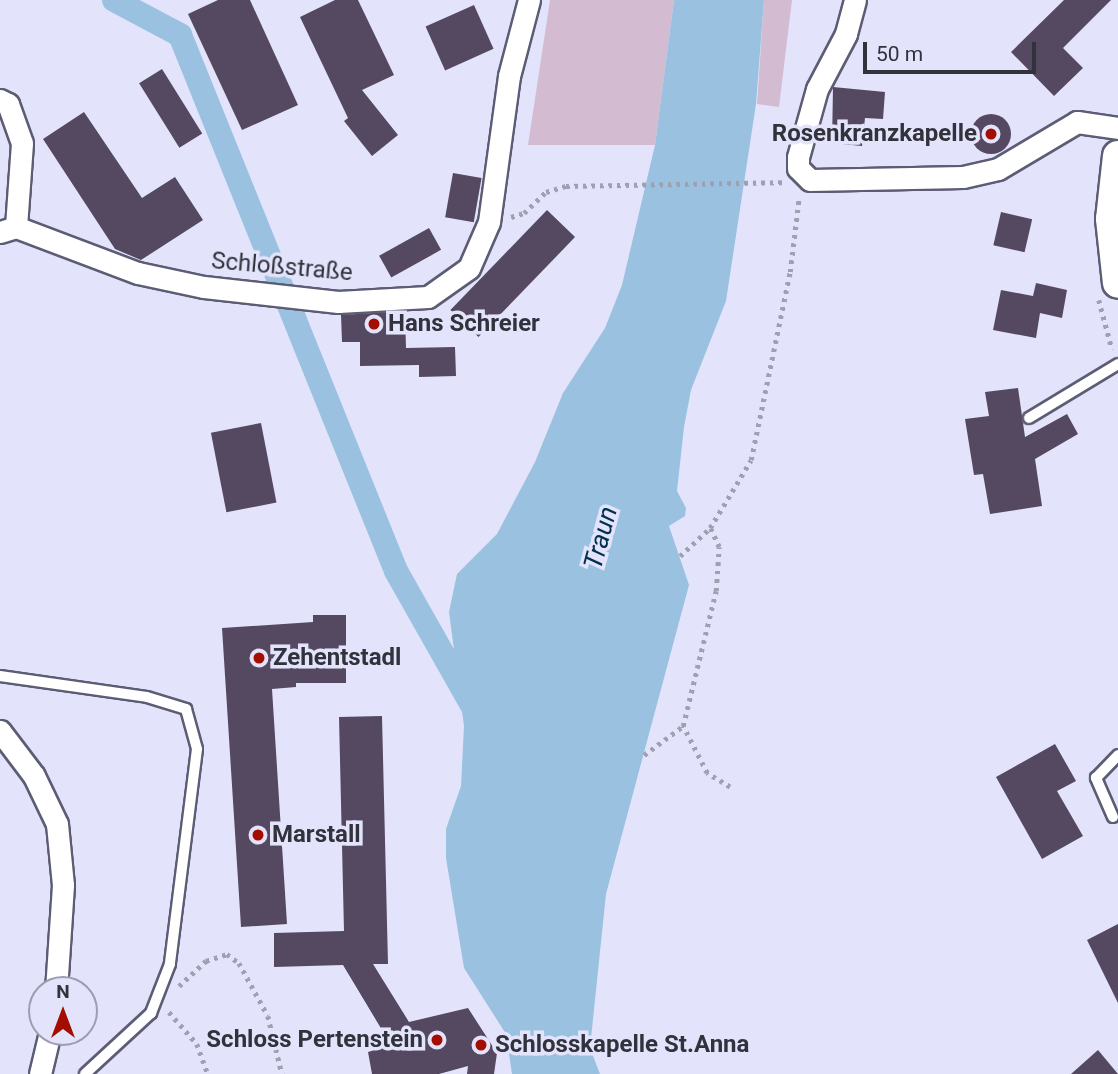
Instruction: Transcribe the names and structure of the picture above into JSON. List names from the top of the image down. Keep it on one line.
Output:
{"streets":{"street":["Schloßstraße"]},"water":["Traun"],"places":["Rosenkranzkapelle","Hans Schreier","Zehentstadl","Marstall","Schloss Pertenstein","Schlosskapelle St.Anna"],"scale_bar":"50 m","north":"top"}
